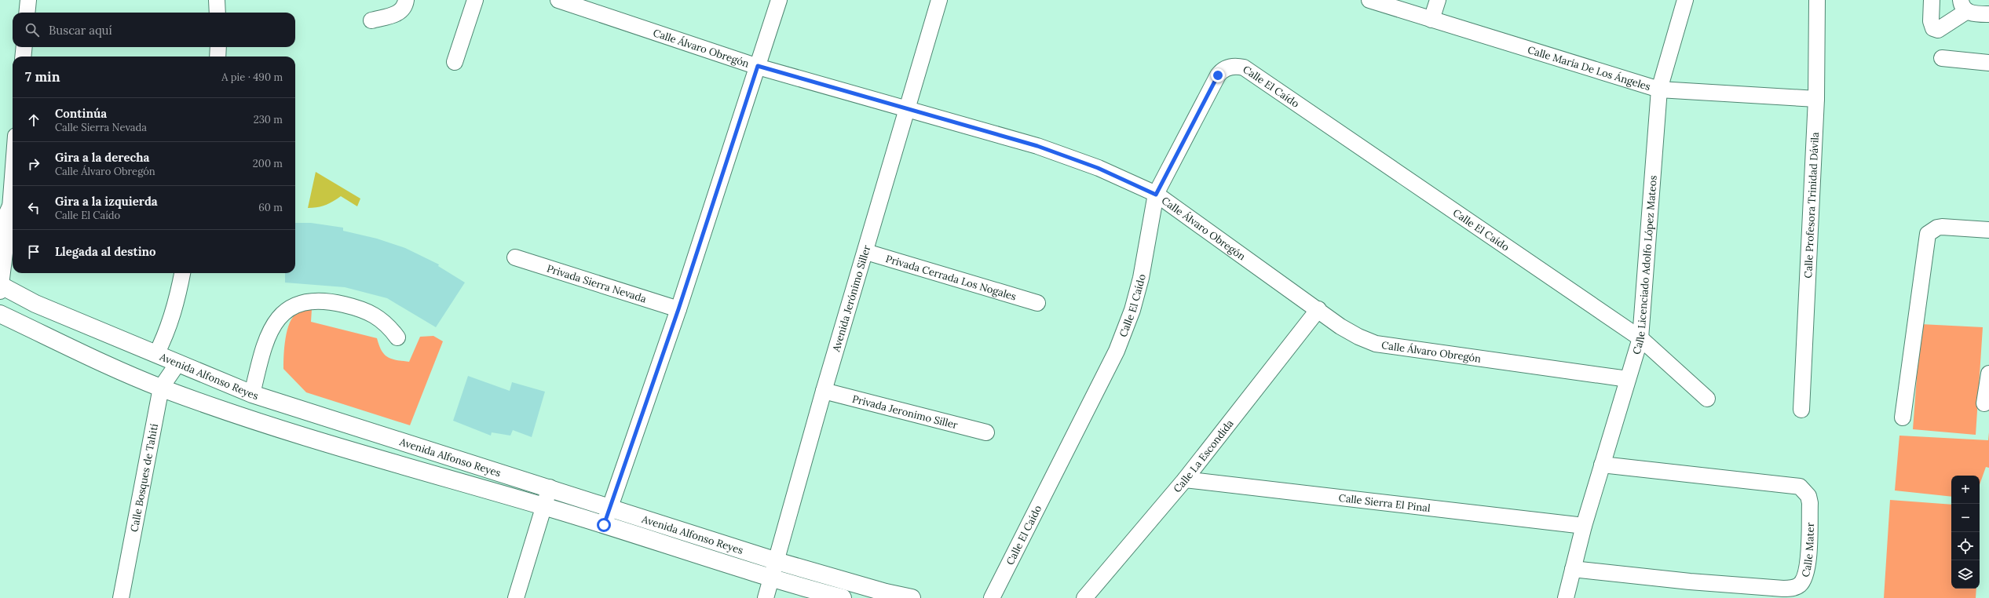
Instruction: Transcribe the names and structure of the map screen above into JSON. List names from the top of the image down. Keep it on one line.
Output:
{"streets":{"main road":["Avenida Alfonso Reyes"],"street":["Calle Álvaro Obregón","Calle María De Los Ángeles","Calle El Caído","Calle Profesora Trinidad Dávila","Calle Licenciado Adolfo López Mateos","Privada Cerrada Los Nogales","Privada Sierra Nevada","Avenida Jerónimo Siller","Privada Jeronimo Siller","Calle La Escondida","Calle Bosques de Tahití","Calle Sierra El Pinal","Calle Mater"]},"crossings":[["Calle Álvaro Obregón","Calle El Caído"],["Calle Álvaro Obregón","Calle Licenciado Adolfo López Mateos"],["Calle Álvaro Obregón","Avenida Jerónimo Siller"],["Calle Álvaro Obregón","Calle La Escondida"],["Calle María De Los Ángeles","Calle Profesora Trinidad Dávila"],["Calle María De Los Ángeles","Calle Licenciado Adolfo López Mateos"],["Calle El Caído","Calle Licenciado Adolfo López Mateos"],["Calle Licenciado Adolfo López Mateos","Calle Sierra El Pinal"],["Calle Licenciado Adolfo López Mateos","Calle Mater"],["Privada Cerrada Los Nogales","Avenida Jerónimo Siller"],["Avenida Jerónimo Siller","Avenida Alfonso Reyes"],["Avenida Jerónimo Siller","Privada Jeronimo Siller"],["Avenida Alfonso Reyes","Calle Bosques de Tahití"],["Calle La Escondida","Calle Sierra El Pinal"]],"page":{"search":"Buscar aquí","heading":["7 min","A pie · 490 m"],"list":[["Continúa","Calle Sierra Nevada","230 m"],["Gira a la derecha","Calle Álvaro Obregón","200 m"],["Gira a la izquierda","Calle El Caído","60 m"],"Llegada al destino"],"map_buttons":["+","−"]}}
